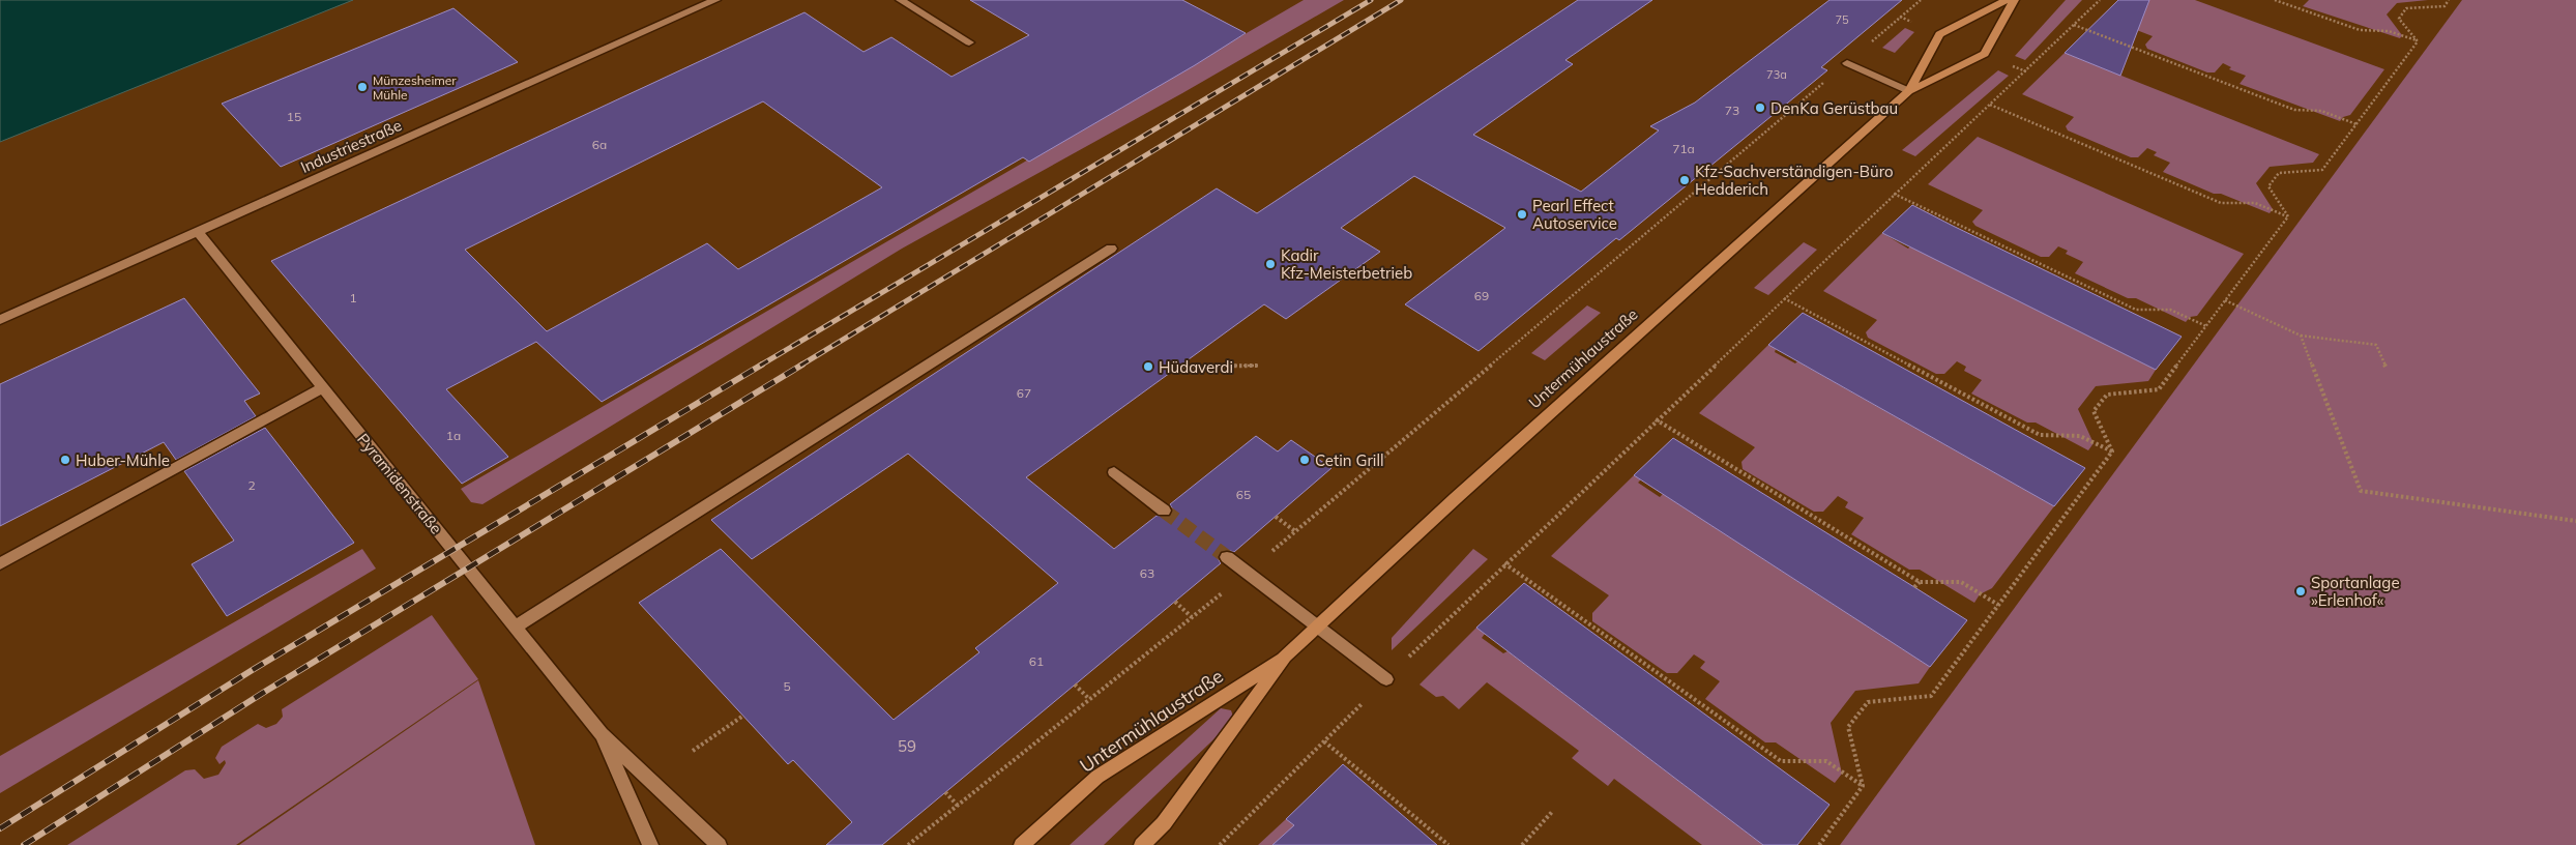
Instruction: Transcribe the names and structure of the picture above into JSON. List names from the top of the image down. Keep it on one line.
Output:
{"streets":{"main road":["Untermühlaustraße"],"street":["Industriestraße","Pyramidenstraße"]},"crossings":[["Industriestraße","Pyramidenstraße"]],"places":["Münzesheimer Mühle","DenKa Gerüstbau","Kfz-Sachverständigen-Büro Hedderich","Pearl Effect Autoservice","Kadir Kfz-Meisterbetrieb","Hüdaverdi","Huber-Mühle","Cetin Grill","Sportanlage »Erlenhof«"],"house_numbers":["75","73a","73","15","6a","71a","69","1","67","1a","2","65","63","61","5","59"]}
